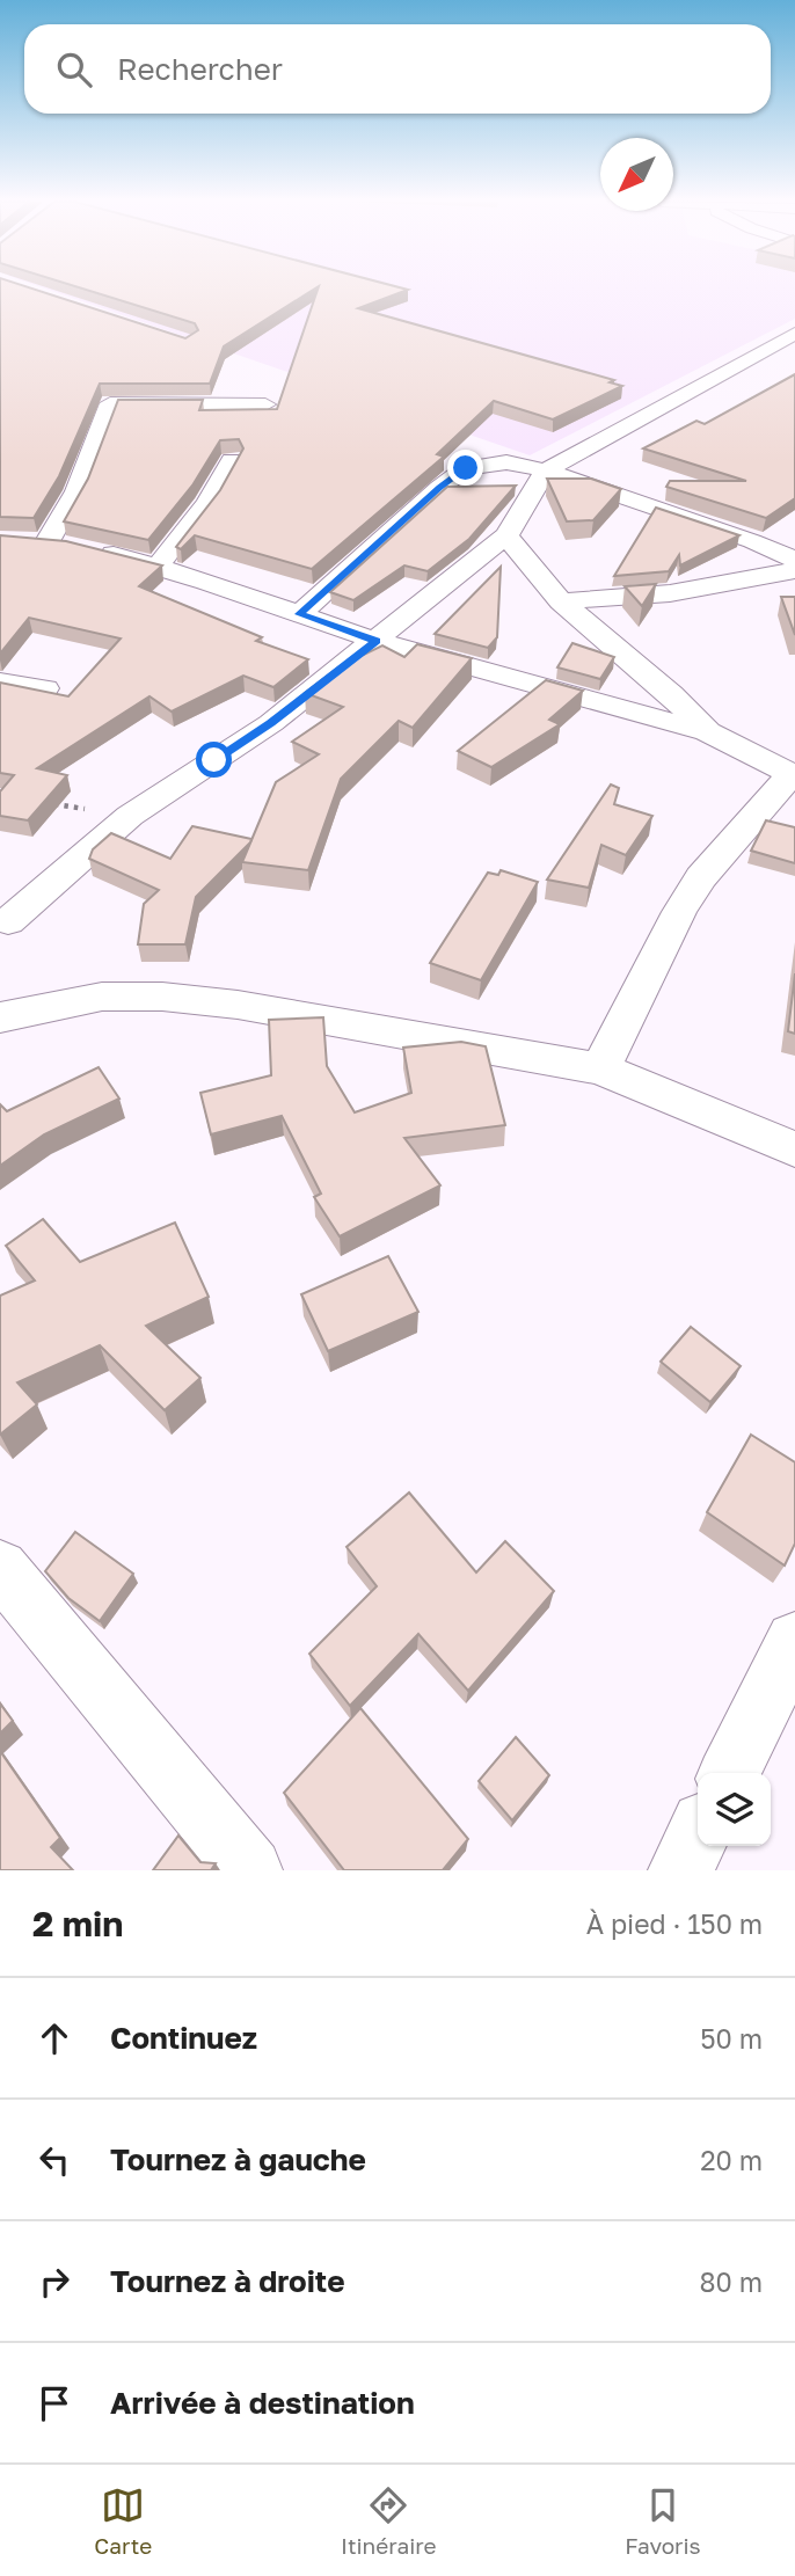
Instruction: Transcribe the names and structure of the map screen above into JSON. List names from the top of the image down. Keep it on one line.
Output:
{"north":"bottom left","page":{"search":"Rechercher","heading":["2 min","À pied · 150 m"],"list":[["Continuez","50 m"],["Tournez à gauche","20 m"],["Tournez à droite","80 m"],"Arrivée à destination"],"nav":["Carte","Itinéraire","Favoris"]}}
